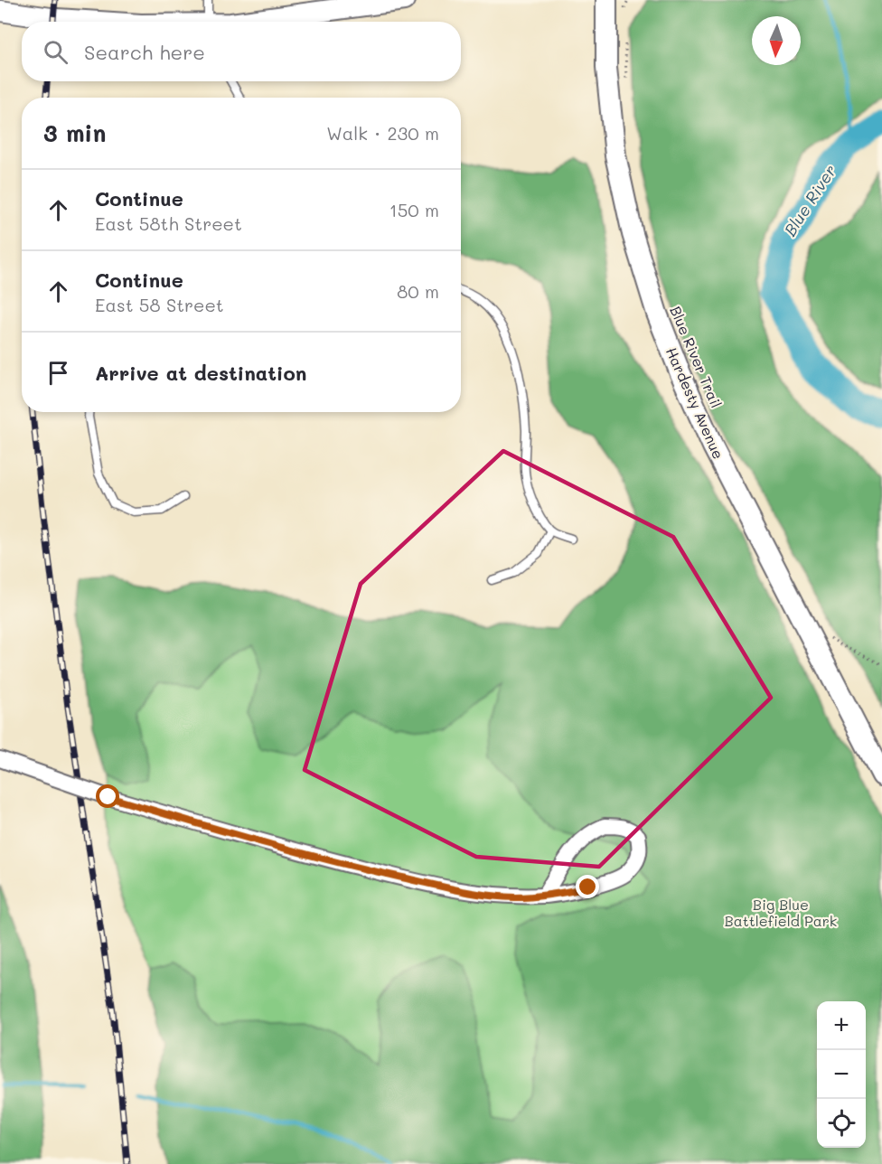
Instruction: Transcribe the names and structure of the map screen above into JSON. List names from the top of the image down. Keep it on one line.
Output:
{"streets":{"main road":["Hardesty Avenue"]},"water":["Blue River"],"parks":["Big Blue Battlefield Park"],"north":"bottom","page":{"search":"Search here","heading":["3 min","Walk · 230 m"],"list":[["Continue","East 58th Street","150 m"],["Continue","East 58 Street","80 m"],"Arrive at destination"],"map_buttons":["+","−"]}}
